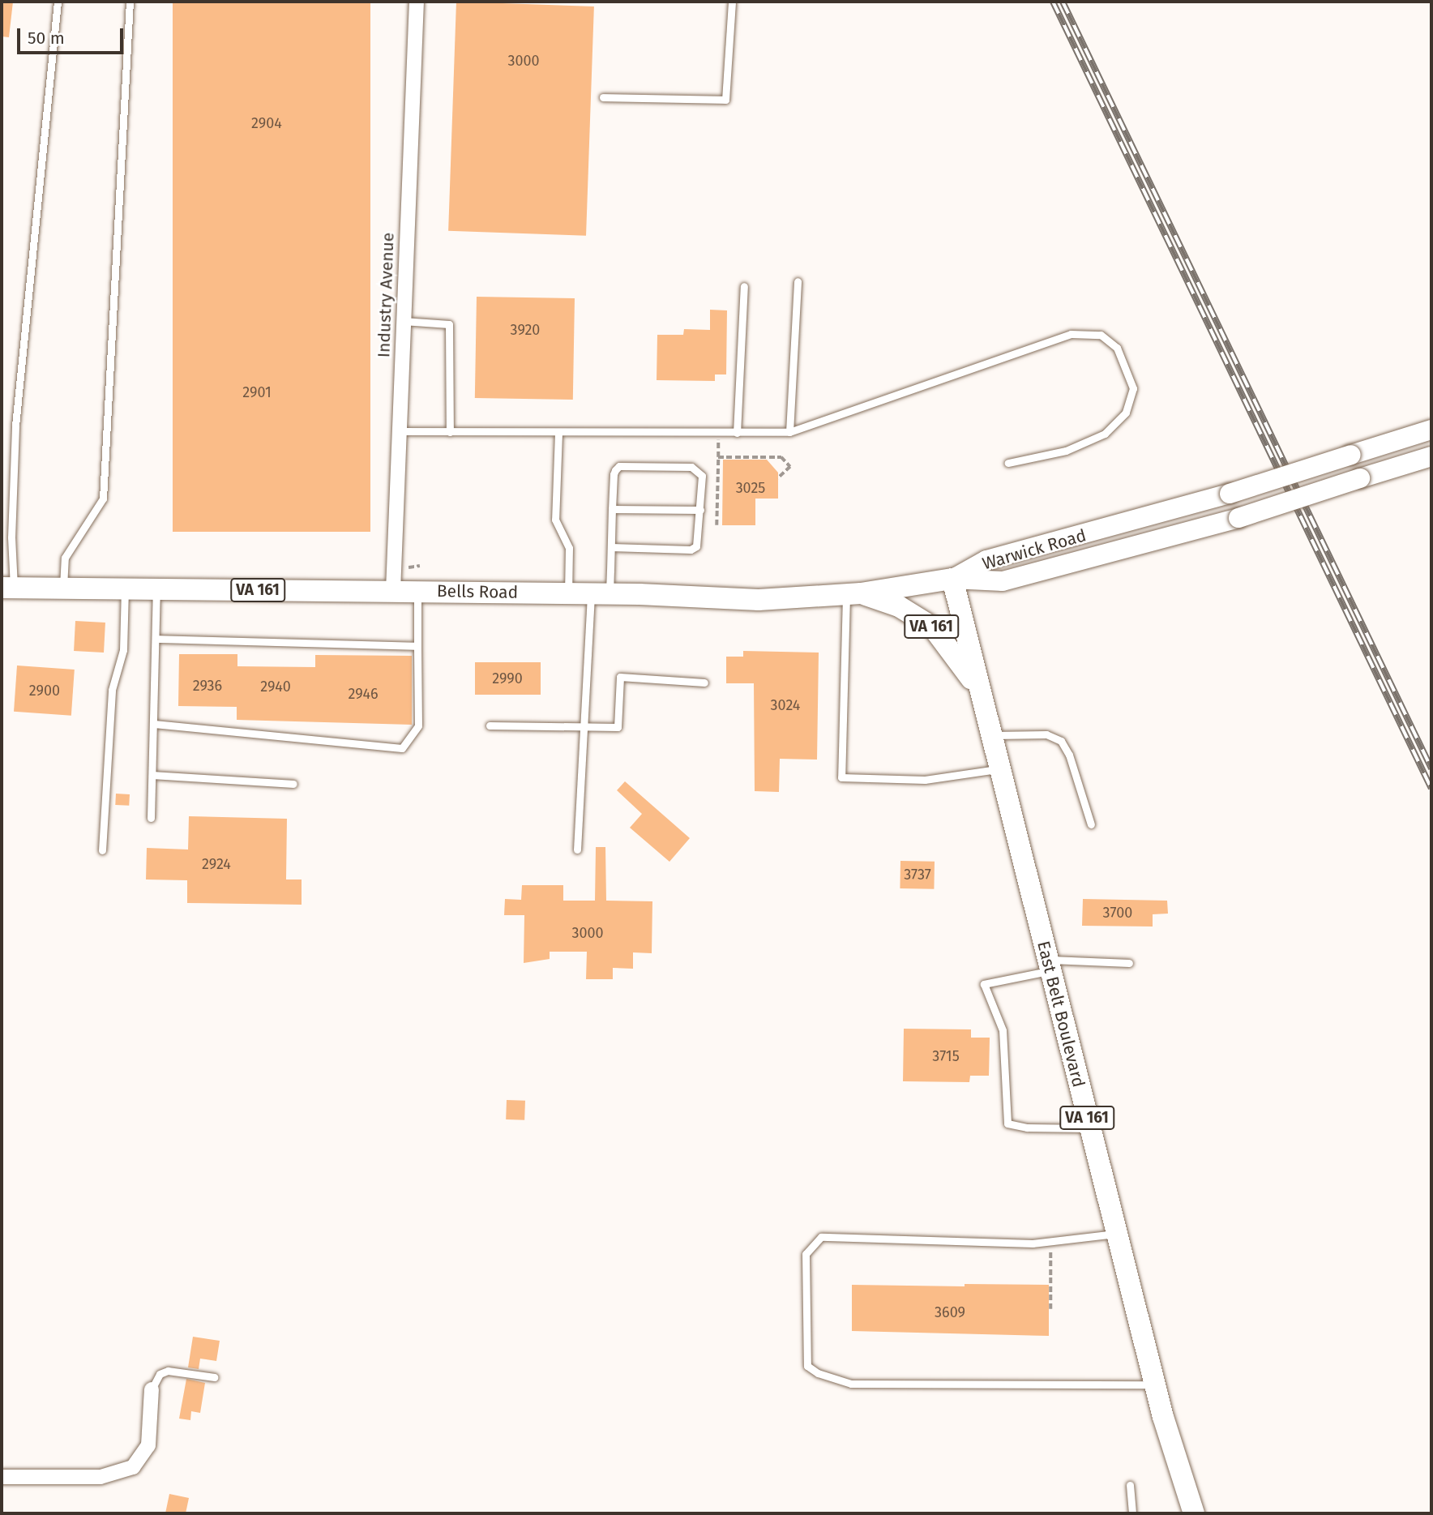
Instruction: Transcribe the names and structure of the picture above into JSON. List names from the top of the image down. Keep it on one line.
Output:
{"streets":{"main road":["Warwick Road","VA 161","Bells Road","East Belt Boulevard"],"street":["Industry Avenue"]},"crossings":[["Industry Avenue","Bells Road"],["Warwick Road","Bells Road"],["Warwick Road","East Belt Boulevard"],["VA 161","Bells Road"],["VA 161","East Belt Boulevard"],["Bells Road","East Belt Boulevard"]],"house_numbers":["3000","2904","3920","2901","3025","2990","2936","2940","2900","2946","3024","2924","3737","3700","3000","3715","3609"],"scale_bar":"50 m"}
